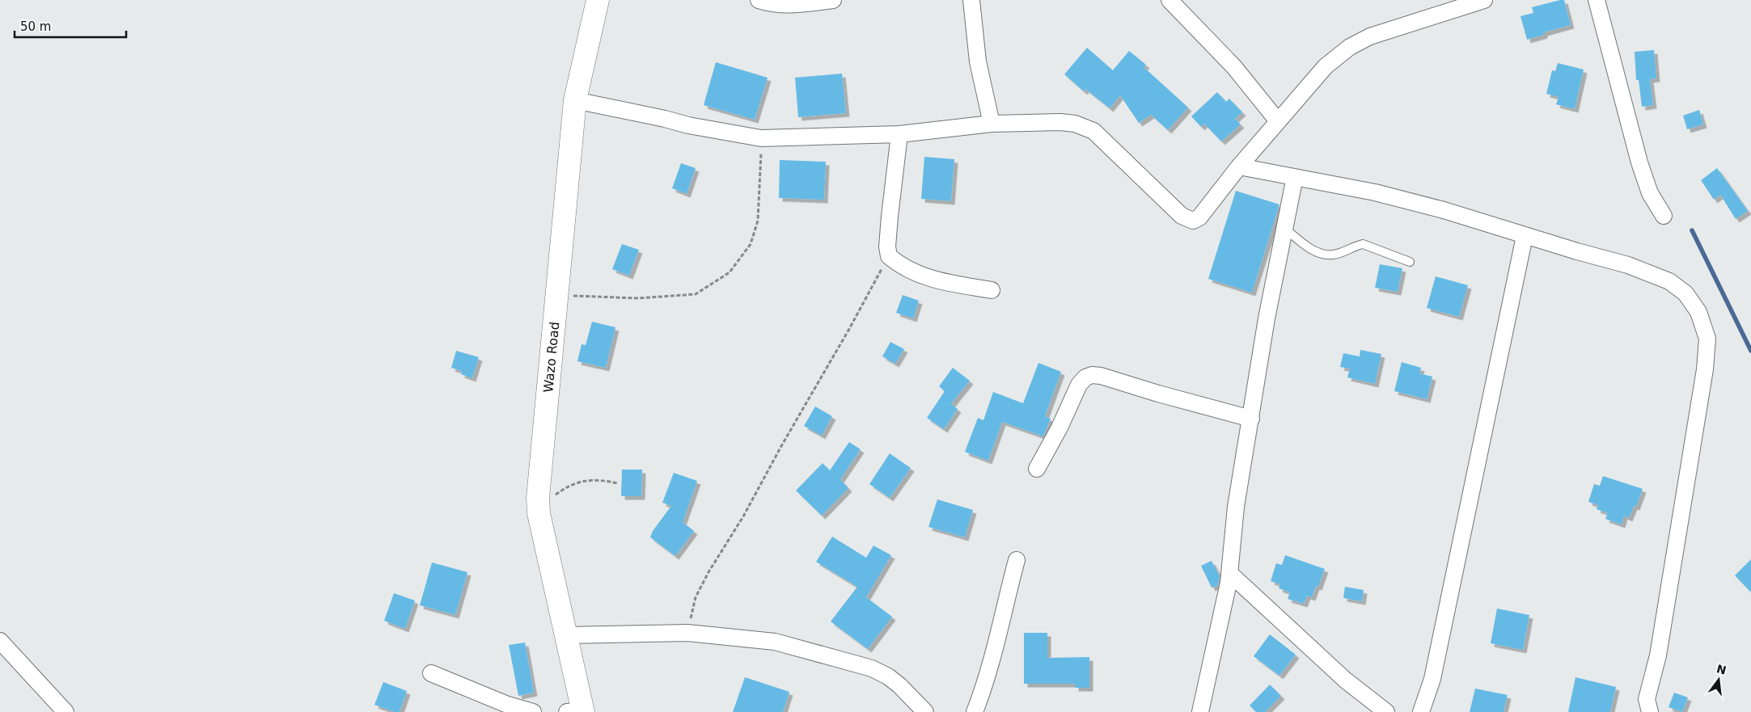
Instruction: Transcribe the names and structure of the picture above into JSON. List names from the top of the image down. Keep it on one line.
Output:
{"streets":{"main road":["Wazo Road"]},"scale_bar":"50 m","north":"top"}
